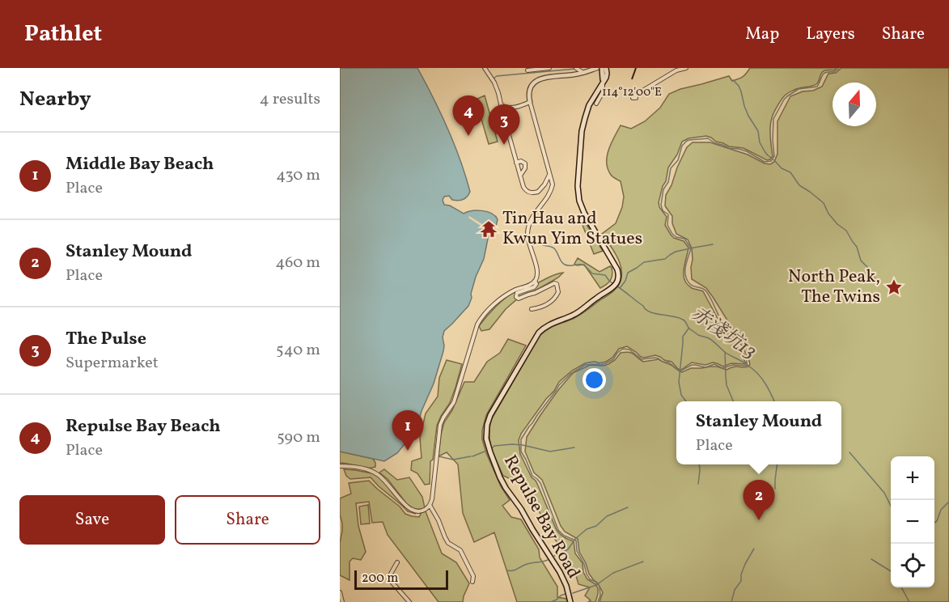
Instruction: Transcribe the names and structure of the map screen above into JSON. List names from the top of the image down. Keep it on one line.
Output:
{"streets":{"main road":["Repulse Bay Road"]},"water":["赤淺坑13"],"places":{"temple":["Tin Hau and Kwun Yim Statues"],"place":["North Peak, The Twins"]},"scale_bar":"200 m","north":"top","page":{"header":"Pathlet","nav":["Map","Layers","Share"],"heading":["Nearby","4 results"],"pins":["4","3","1","2"],"list":[{"mark":"1","name":"Middle Bay Beach","note":"Place","value":"430 m"},{"mark":"2","name":"Stanley Mound","note":"Place","value":"460 m"},{"mark":"3","name":"The Pulse","note":"Supermarket","value":"540 m"},{"mark":"4","name":"Repulse Bay Beach","note":"Place","value":"590 m"}],"popup":["Stanley Mound","Place"],"map_buttons":["+","−"],"buttons":["Save","Share"],"scale":"200 m"},"coordinates":["114°12'00\"E"]}
